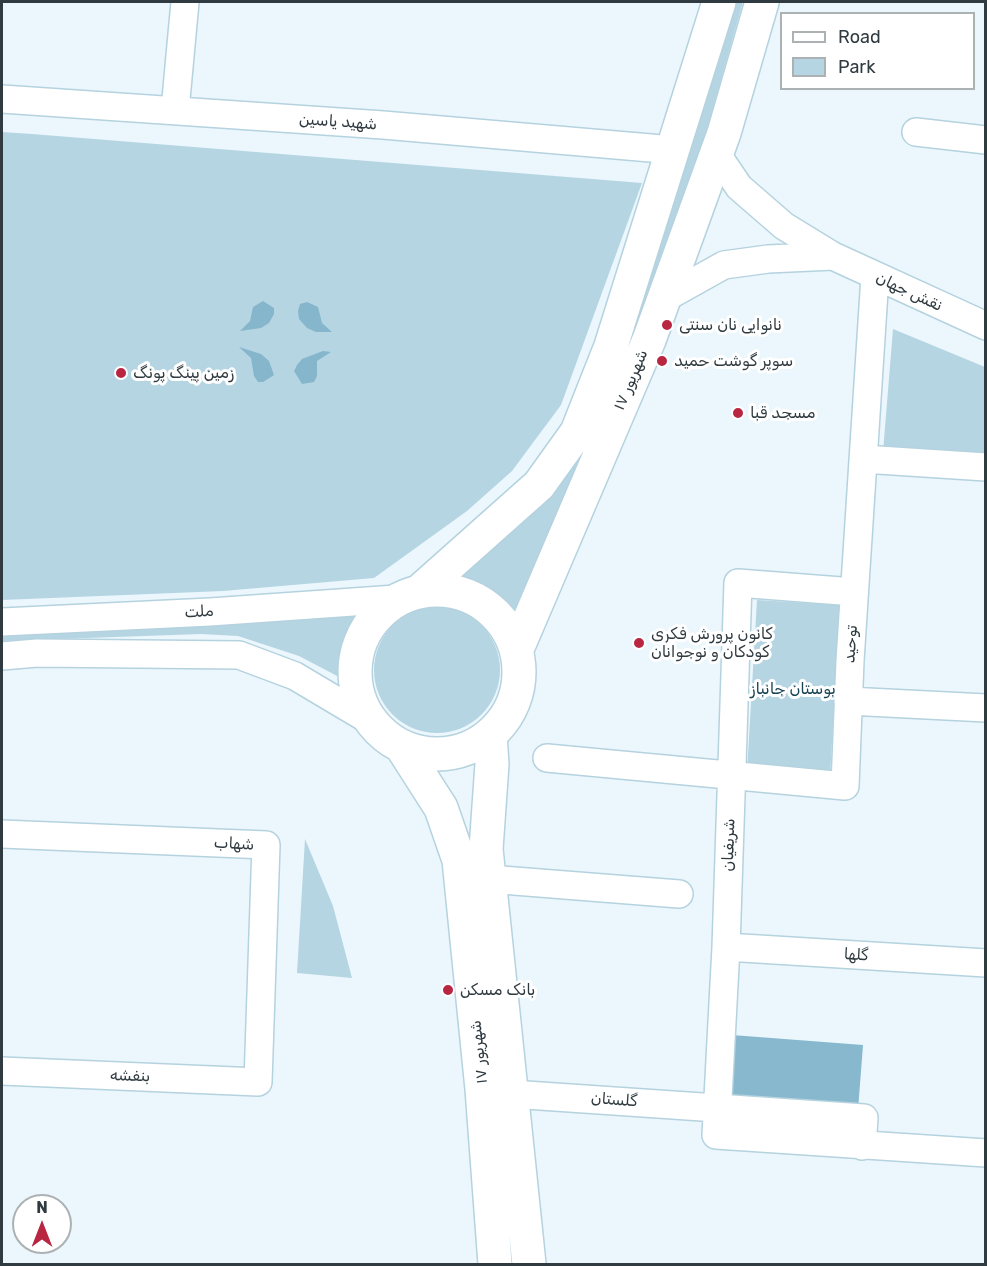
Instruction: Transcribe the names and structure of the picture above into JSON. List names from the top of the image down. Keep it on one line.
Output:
{"streets":{"main road":["۱۷ شهریور"],"street":["شهید یاسین","نقش جهان","ملت","توحید","شهاب","شریفیان","گلها","بنفشه","گلستان"]},"crossings":[["شهید یاسین","۱۷ شهریور"],["نقش جهان","۱۷ شهریور"],["نقش جهان","توحید"],["۱۷ شهریور","ملت"],["۱۷ شهریور","گلستان"],["توحید","شریفیان"],["شهاب","بنفشه"],["شریفیان","گلها"],["شریفیان","گلستان"]],"parks":["بوستان جانباز"],"places":["نانوایی نان سنتی","سوپر گوشت حمید","زمین پینگ پونگ","مسجد قبا","کانون پرورش فکری کودکان و نوجوانان","بانک مسکن"],"legend":["Road","Park"],"north":"top"}
